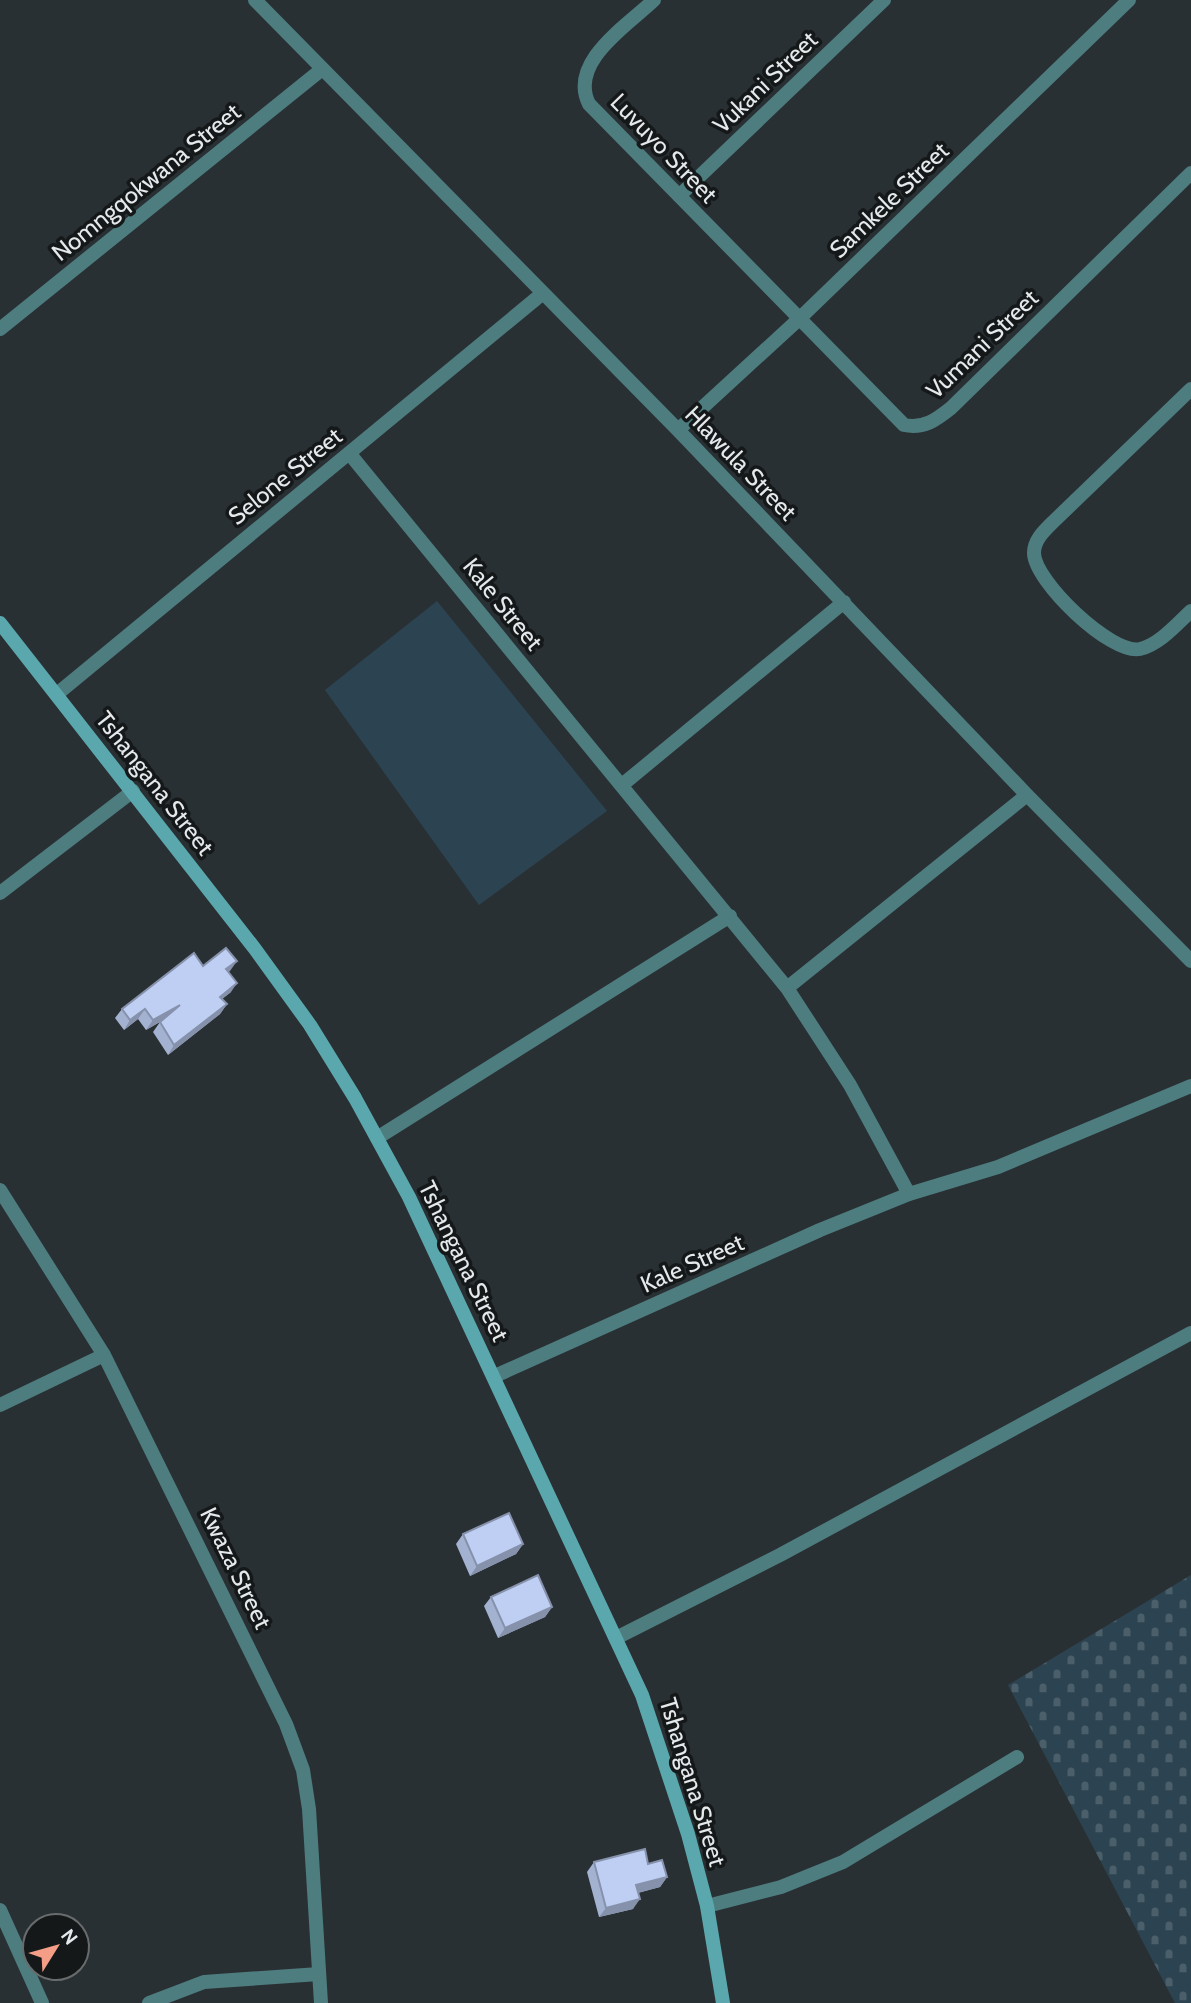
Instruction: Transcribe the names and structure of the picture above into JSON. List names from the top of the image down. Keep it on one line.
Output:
{"streets":{"street":["Vukani Street","Luvuyo Street","Nomngqokwana Street","Samkele Street","Vumani Street","Hlawula Street","Selone Street","Kale Street","Tshangana Street","Kwaza Street"]},"crossings":[["Vukani Street","Luvuyo Street"],["Luvuyo Street","Samkele Street"],["Luvuyo Street","Vumani Street"],["Nomngqokwana Street","Hlawula Street"],["Samkele Street","Vumani Street"],["Samkele Street","Hlawula Street"],["Hlawula Street","Selone Street"],["Selone Street","Kale Street"],["Selone Street","Tshangana Street"],["Kale Street","Tshangana Street"]],"north":"top right"}
